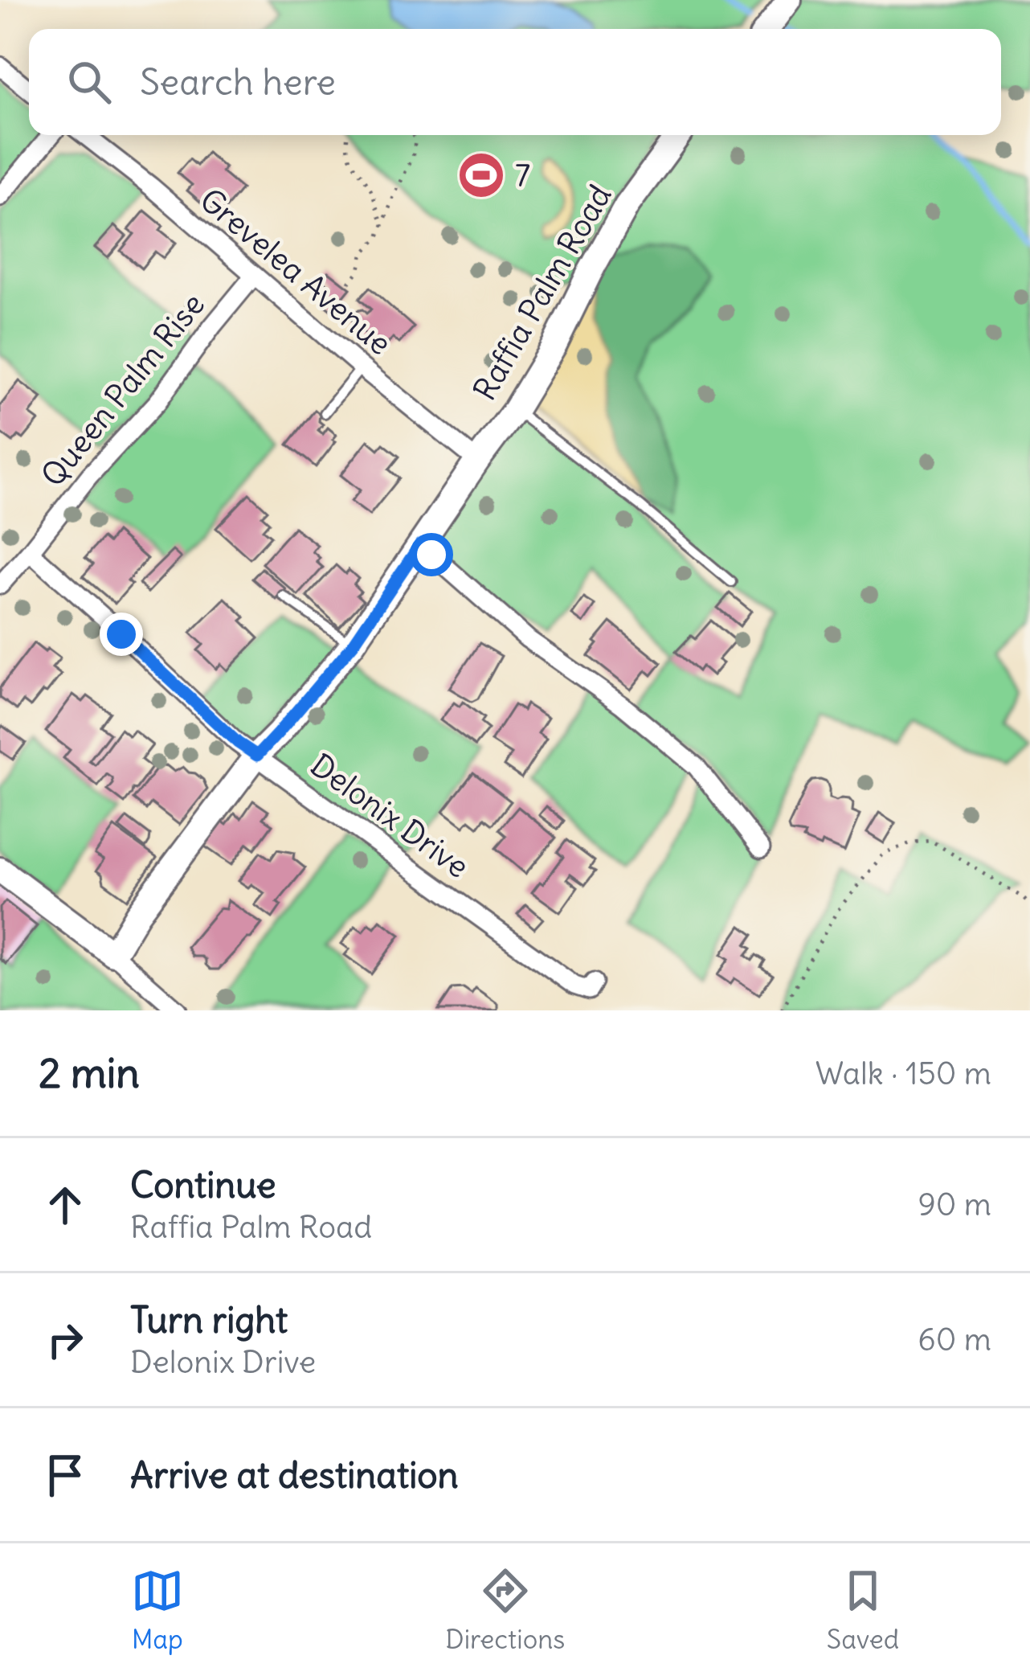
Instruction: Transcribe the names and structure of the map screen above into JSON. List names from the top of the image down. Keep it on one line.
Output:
{"streets":{"street":["Grevelea Avenue","Raffia Palm Road","Queen Palm Rise","Delonix Drive"]},"crossings":[["Grevelea Avenue","Raffia Palm Road"],["Grevelea Avenue","Queen Palm Rise"],["Raffia Palm Road","Delonix Drive"],["Queen Palm Rise","Delonix Drive"]],"places":{"sports":["7"]},"page":{"search":"Search here","heading":["2 min","Walk · 150 m"],"list":[["Continue","Raffia Palm Road","90 m"],["Turn right","Delonix Drive","60 m"],"Arrive at destination"],"nav":["Map","Directions","Saved"]}}
